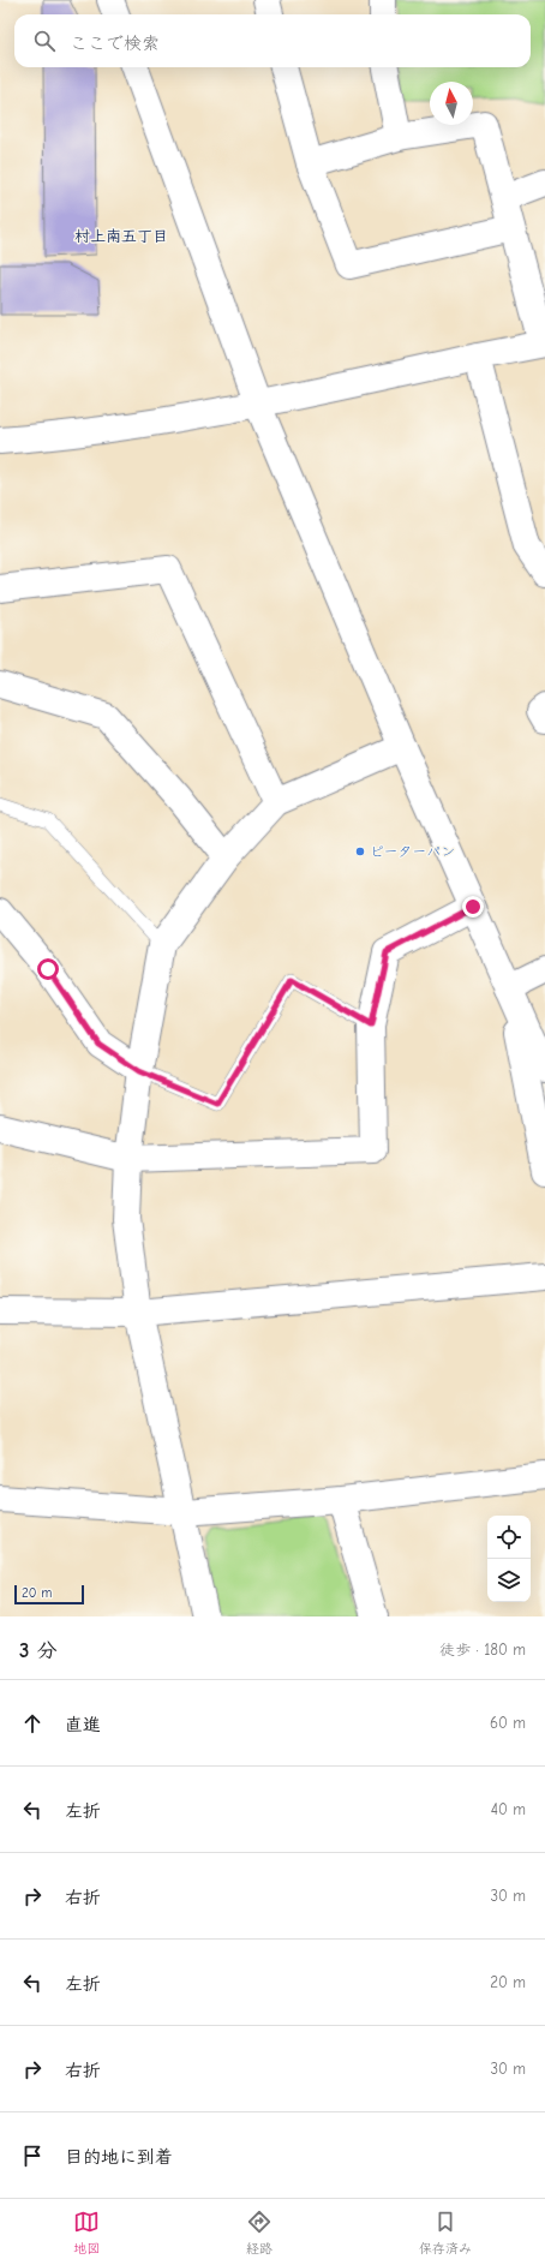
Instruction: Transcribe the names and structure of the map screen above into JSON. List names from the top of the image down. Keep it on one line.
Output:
{"districts":["村上南五丁目"],"places":["ピーターパン"],"scale_bar":"20 m","north":"top","page":{"search":"ここで検索","scale":"20 m","heading":["3 分","徒歩 · 180 m"],"list":[["直進","60 m"],["左折","40 m"],["右折","30 m"],["左折","20 m"],["右折","30 m"],"目的地に到着"],"nav":["地図","経路","保存済み"]}}
